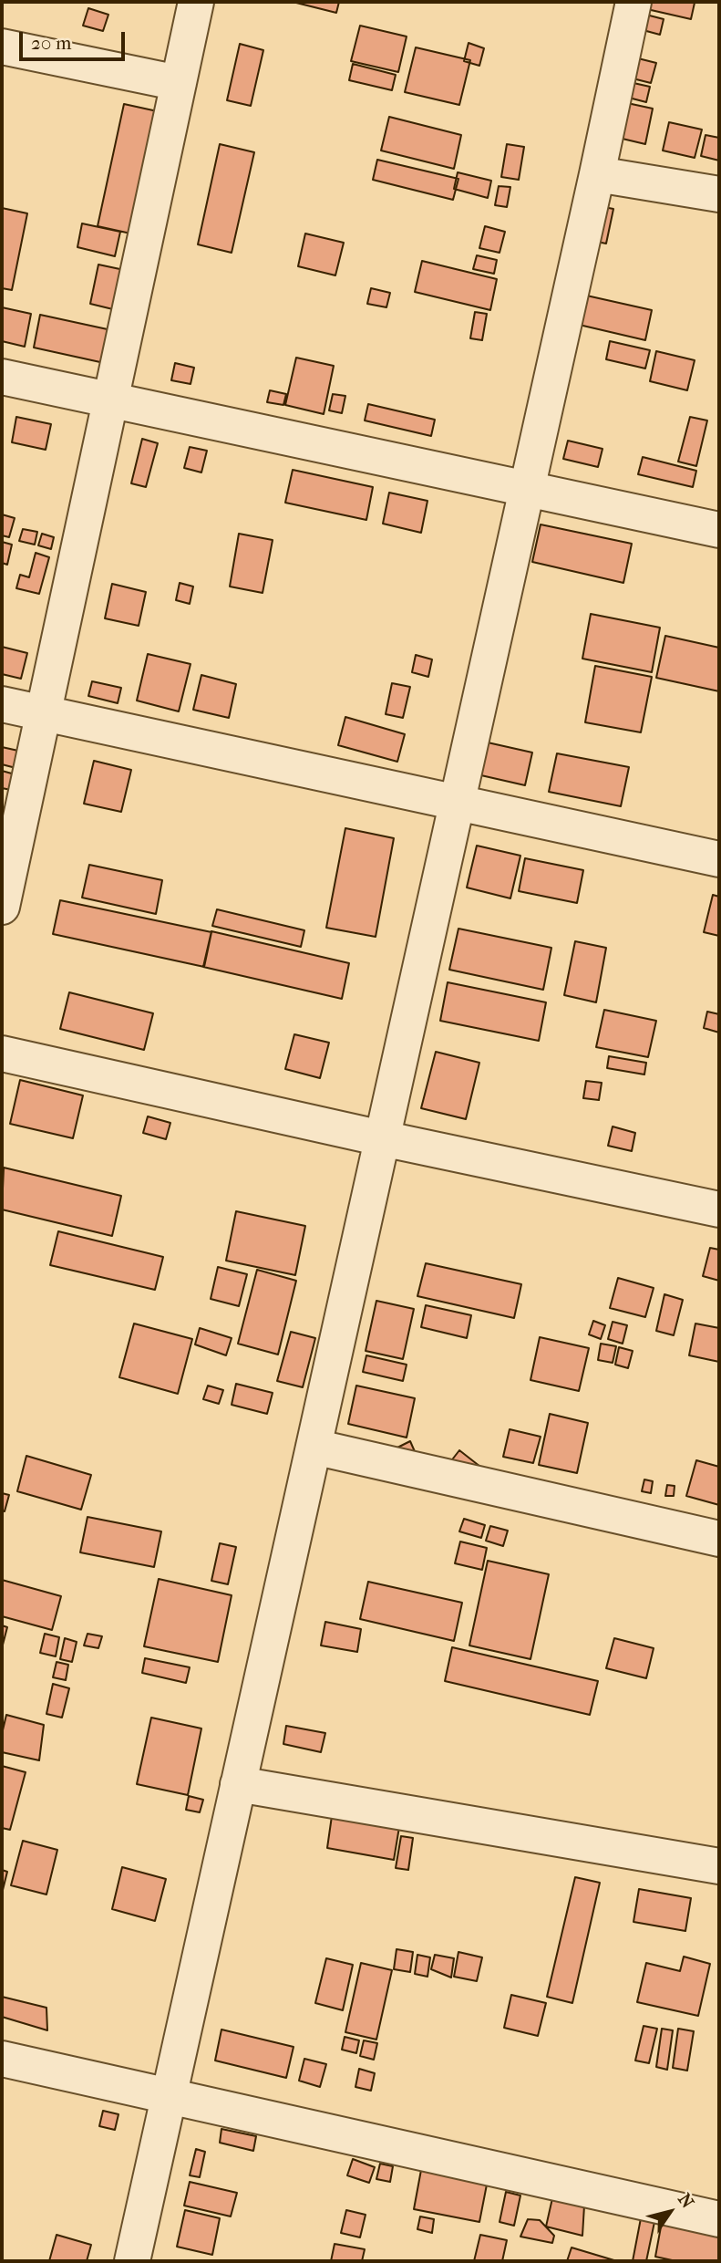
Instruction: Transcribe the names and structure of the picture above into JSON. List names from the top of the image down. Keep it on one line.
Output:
{"scale_bar":"20 m","north":"top right"}
